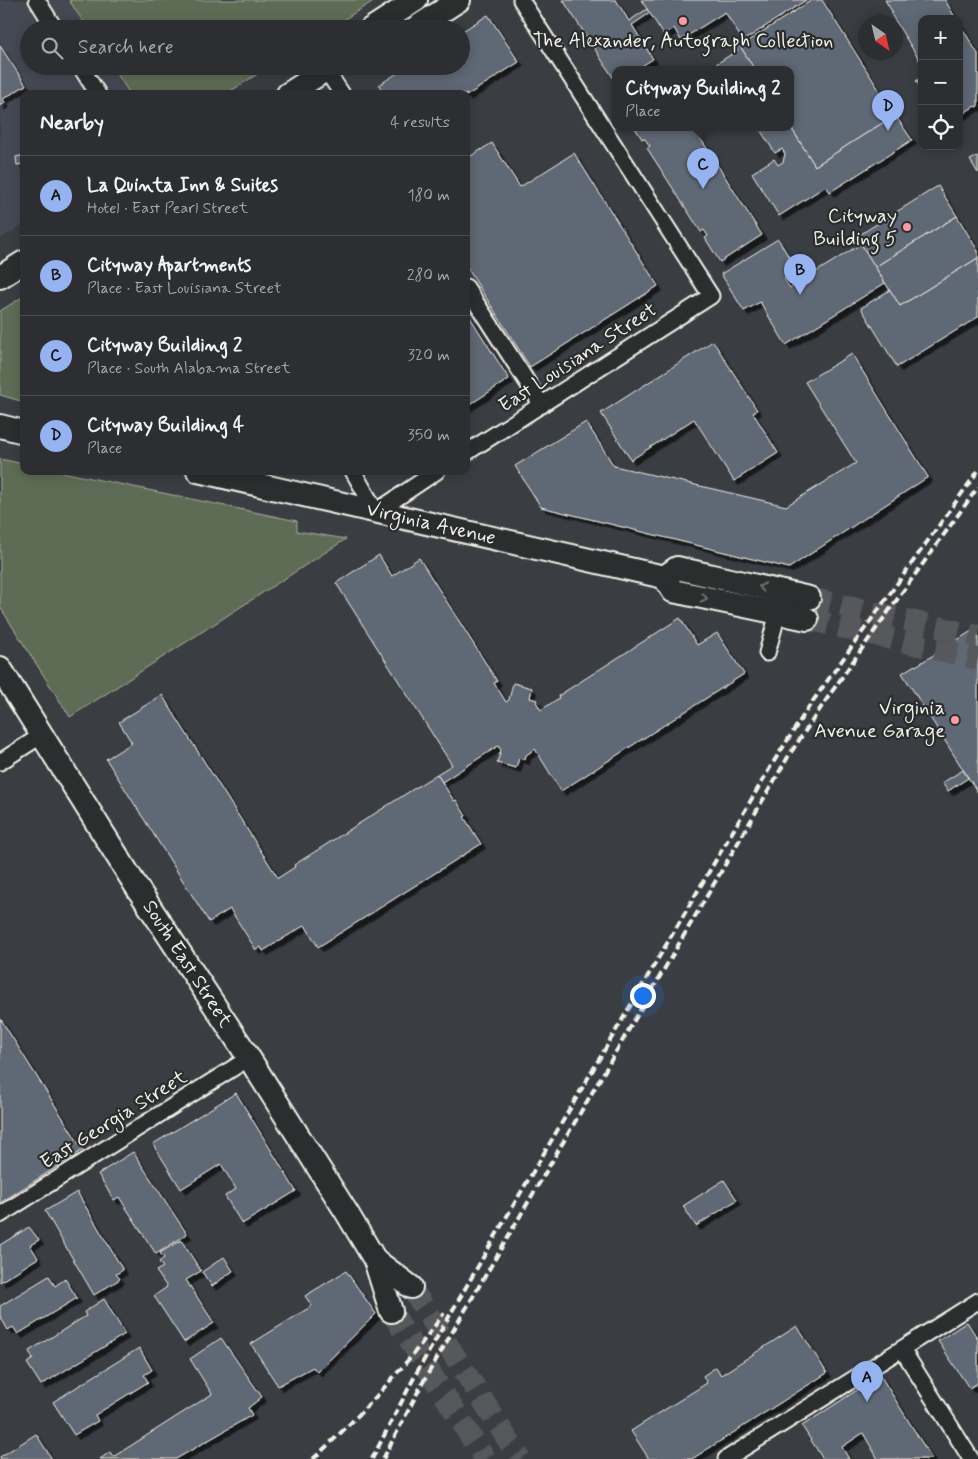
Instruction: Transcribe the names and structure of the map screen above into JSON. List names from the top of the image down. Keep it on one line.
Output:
{"streets":{"main road":["Virginia Avenue","South East Street"],"street":["East Louisiana Street","East Georgia Street"]},"crossings":[["South East Street","East Georgia Street"]],"places":["The Alexander, Autograph Collection","Cityway Building 5","Virginia Avenue Garage"],"north":"bottom right","page":{"map_buttons":["+","−"],"search":"Search here","popup":["Cityway Building 2","Place"],"pins":["D","C","B","A"],"heading":["Nearby","4 results"],"list":[{"mark":"A","name":"La Quinta Inn & Suites","note":"Hotel · East Pearl Street","value":"180 m"},{"mark":"B","name":"Cityway Apartments","note":"Place · East Louisiana Street","value":"280 m"},{"mark":"C","name":"Cityway Building 2","note":"Place · South Alabama Street","value":"320 m"},{"mark":"D","name":"Cityway Building 4","note":"Place","value":"350 m"}]}}
